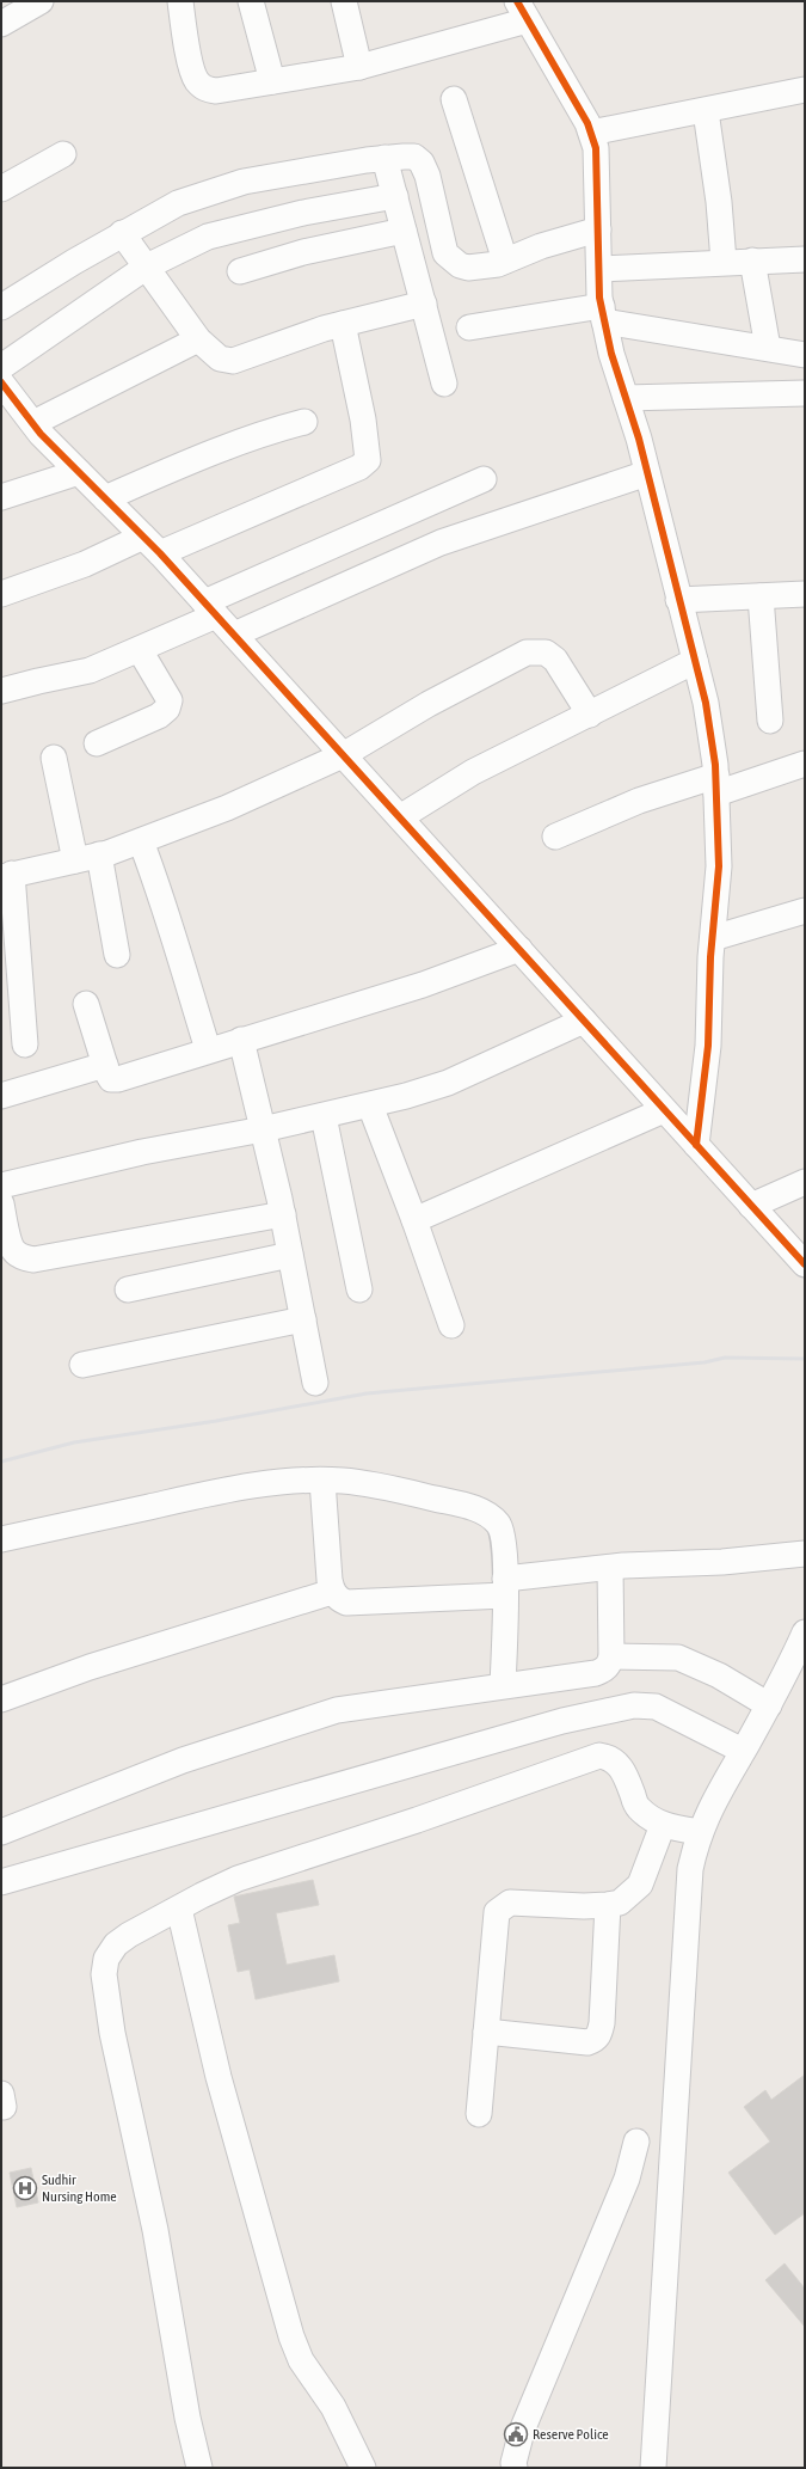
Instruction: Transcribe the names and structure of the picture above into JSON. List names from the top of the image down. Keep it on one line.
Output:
{"places":{"hospital":["Sudhir Nursing Home"],"public building":["Reserve Police"]}}
